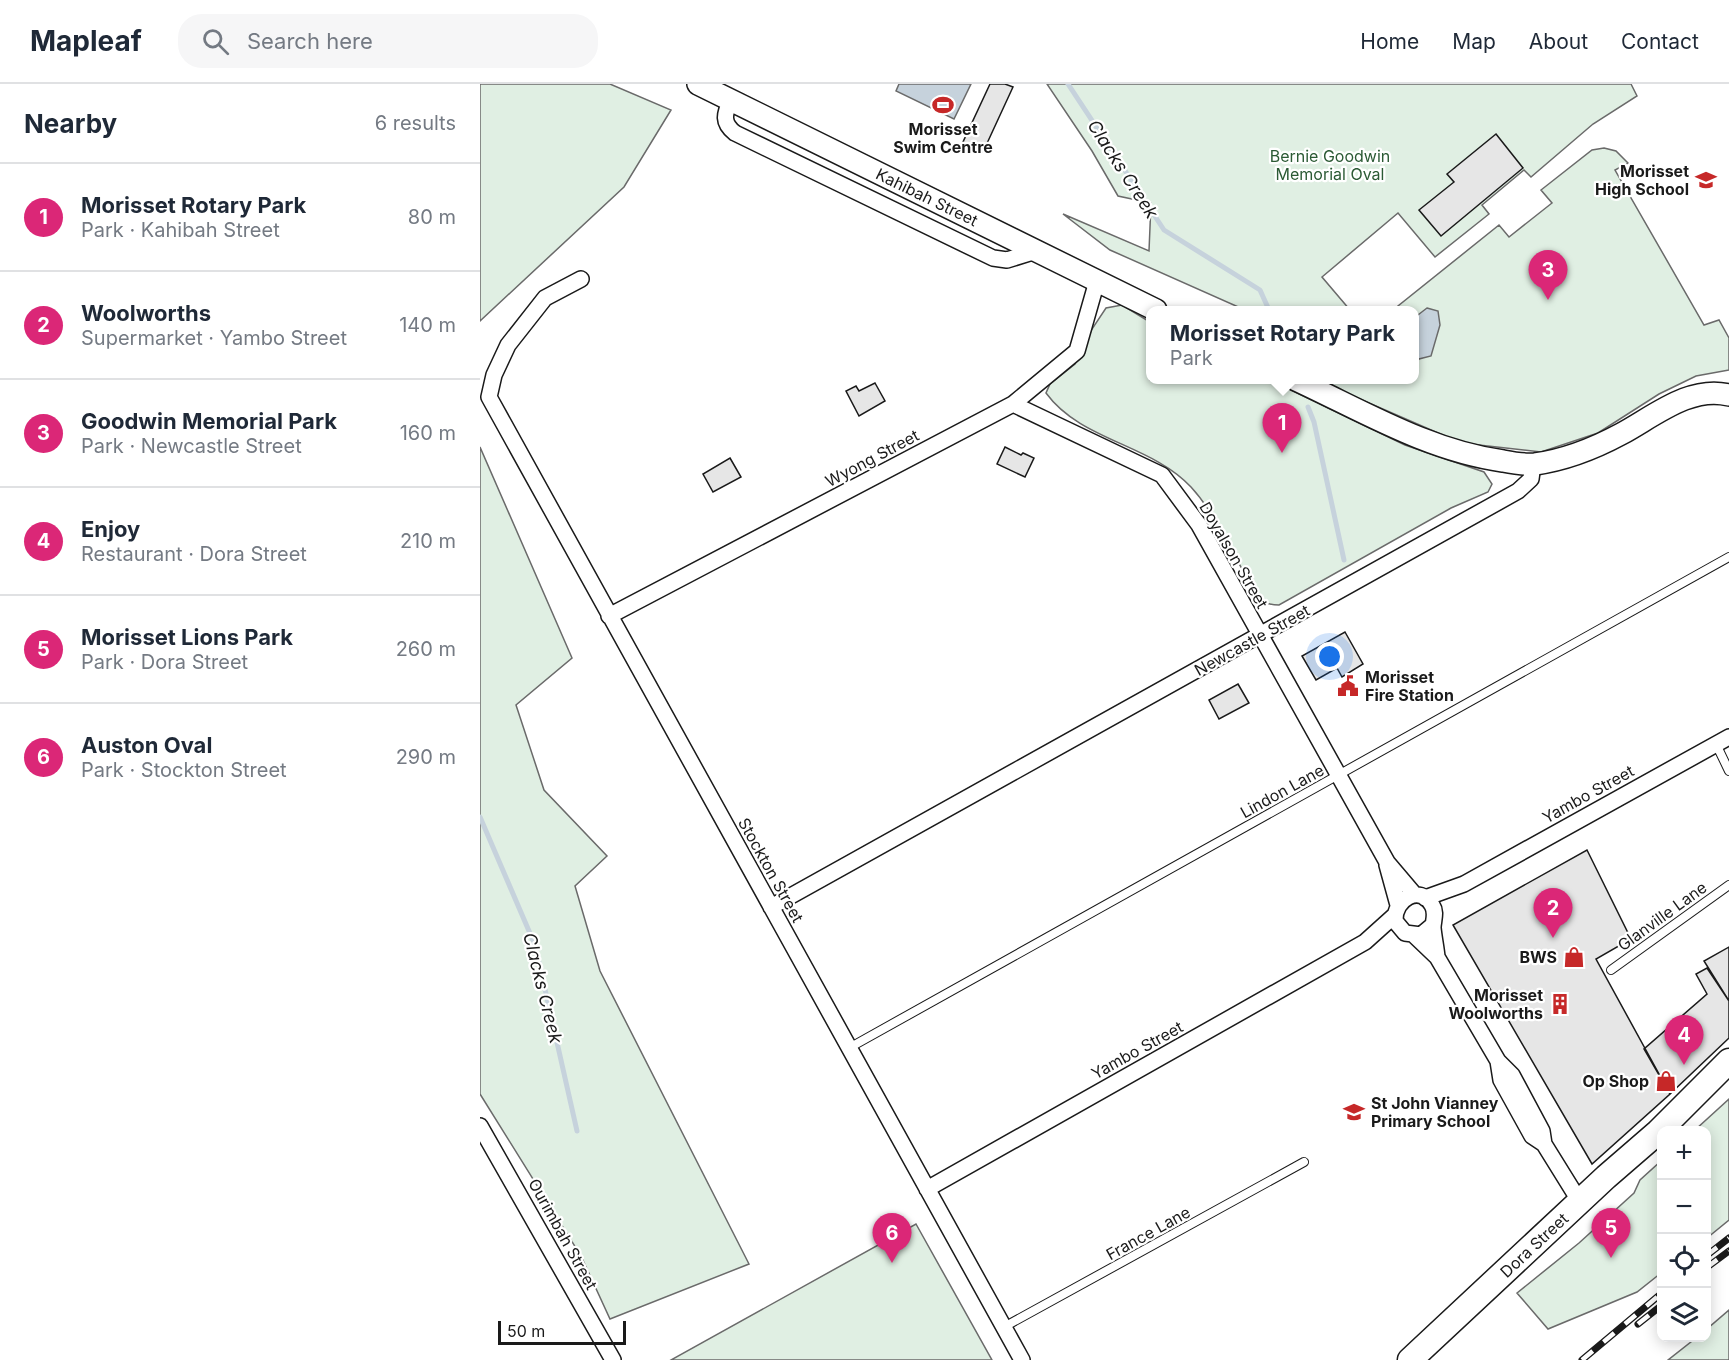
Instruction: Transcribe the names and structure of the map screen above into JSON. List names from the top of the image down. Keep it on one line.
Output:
{"streets":{"main road":["Dora Street"],"street":["Kahibah Street","Wyong Street","Doyalson Street","Newcastle Street","Yambo Street","Stockton Street","Ourimbah Street"],"lane":["Lindon Lane","Glanville Lane","France Lane"]},"crossings":[["Kahibah Street","Wyong Street"],["Wyong Street","Doyalson Street"],["Wyong Street","Stockton Street"],["Doyalson Street","Newcastle Street"],["Doyalson Street","Lindon Lane"],["Doyalson Street","Yambo Street"],["Doyalson Street","Dora Street"],["Newcastle Street","Stockton Street"],["Lindon Lane","Stockton Street"],["Yambo Street","Stockton Street"],["Stockton Street","France Lane"]],"water":["Clacks Creek"],"parks":["Bernie Goodwin Memorial Oval"],"places":{"sports":["Morisset Swim Centre"],"school or university":["Morisset High School","St John Vianney Primary School"],"public building":["Morisset Fire Station"],"shop":["BWS","Op Shop"],"building":["Morisset Woolworths"]},"scale_bar":"50 m","page":{"header":"Mapleaf","search":"Search here","nav":["Home","Map","About","Contact"],"heading":["Nearby","6 results"],"list":[{"mark":"1","name":"Morisset Rotary Park","note":"Park · Kahibah Street","value":"80 m"},{"mark":"2","name":"Woolworths","note":"Supermarket · Yambo Street","value":"140 m"},{"mark":"3","name":"Goodwin Memorial Park","note":"Park · Newcastle Street","value":"160 m"},{"mark":"4","name":"Enjoy","note":"Restaurant · Dora Street","value":"210 m"},{"mark":"5","name":"Morisset Lions Park","note":"Park · Dora Street","value":"260 m"},{"mark":"6","name":"Auston Oval","note":"Park · Stockton Street","value":"290 m"}],"pins":["3","1","2","4","5","6"],"popup":["Morisset Rotary Park","Park"],"map_buttons":["+","−"],"scale":"50 m"}}
